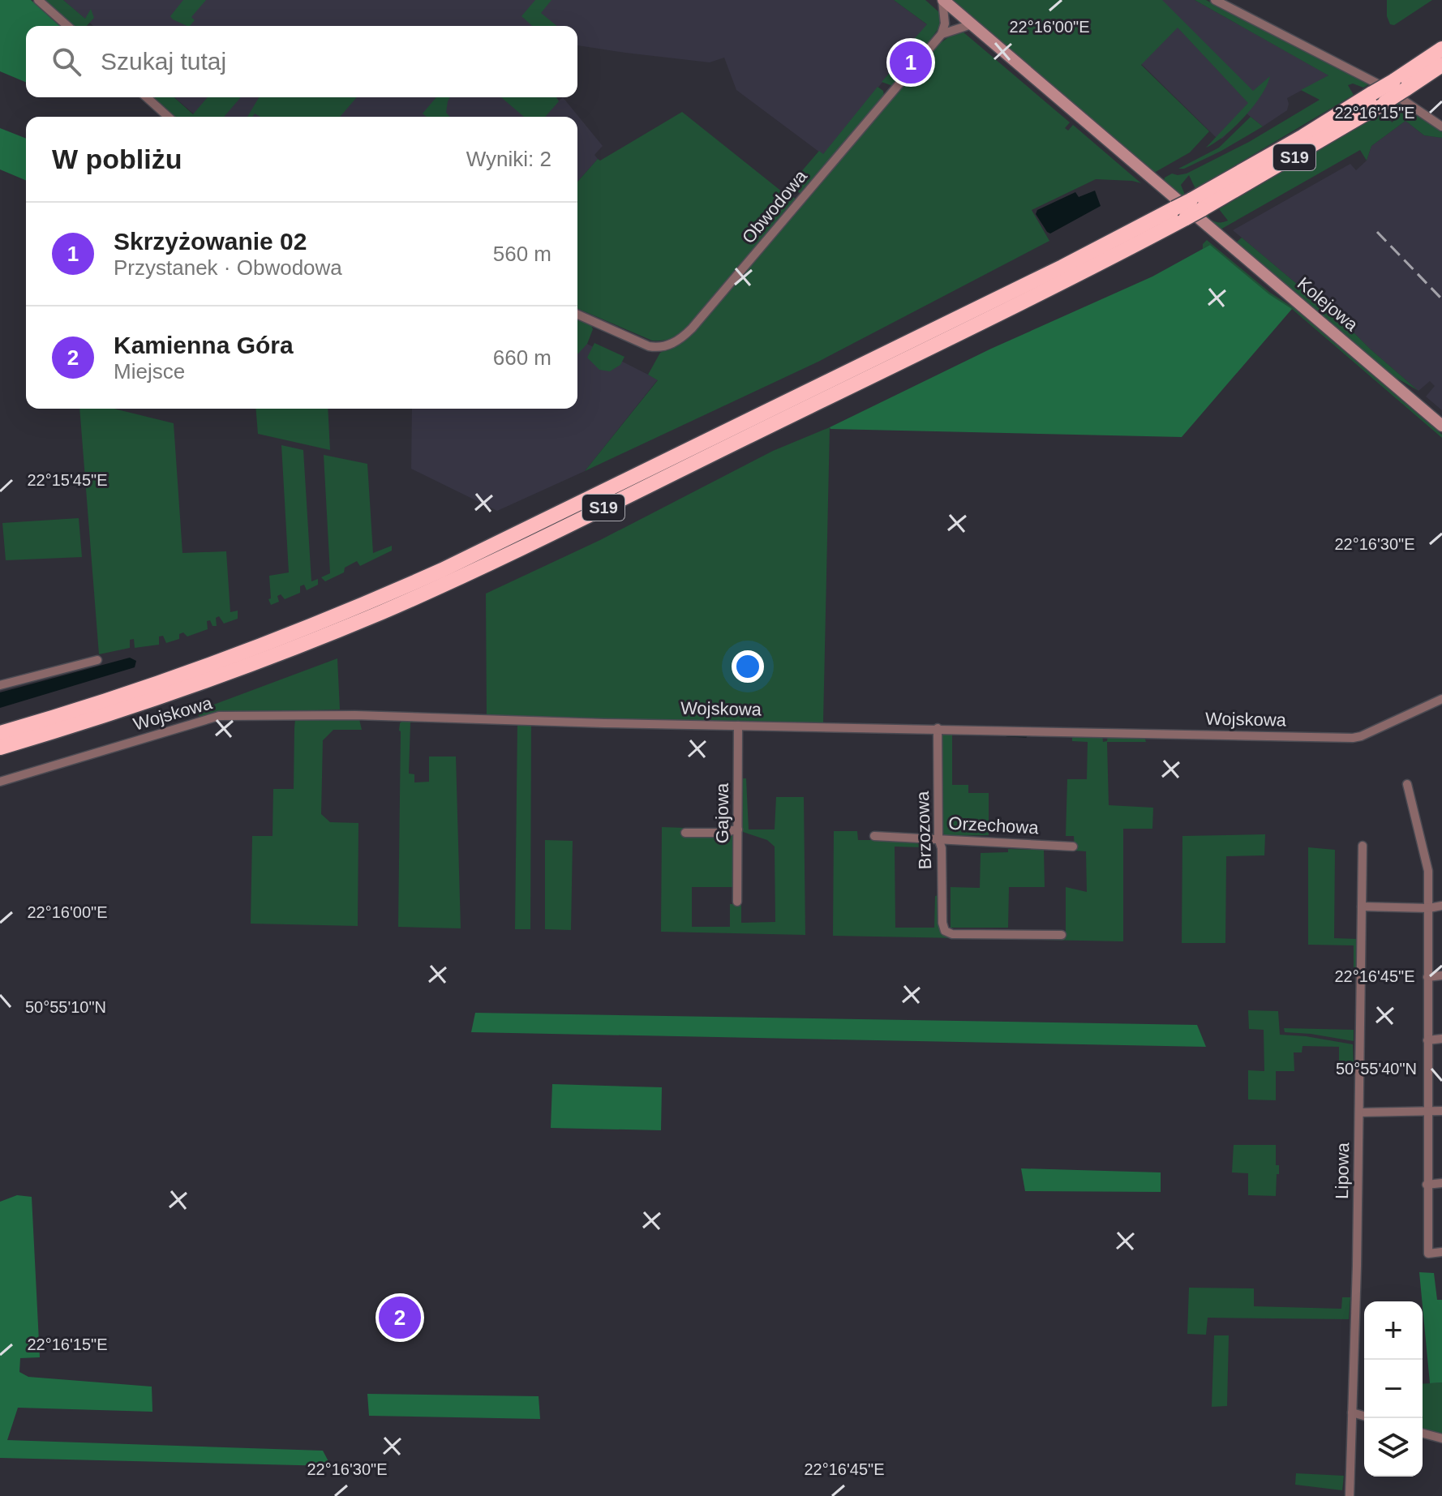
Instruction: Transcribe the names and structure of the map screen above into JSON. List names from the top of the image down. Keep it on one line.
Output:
{"streets":{"highway":["S19"],"street":["Obwodowa","Kolejowa","Wojskowa","Gajowa","Orzechowa","Brzozowa","Lipowa"]},"crossings":[["S19","Kolejowa"],["Wojskowa","Gajowa"],["Wojskowa","Brzozowa"],["Orzechowa","Brzozowa"]],"page":{"search":"Szukaj tutaj","pins":["1","2"],"heading":["W pobliżu","Wyniki: 2"],"list":[{"mark":"1","name":"Skrzyżowanie 02","note":"Przystanek · Obwodowa","value":"560 m"},{"mark":"2","name":"Kamienna Góra","note":"Miejsce","value":"660 m"}],"map_buttons":["+","−"]},"coordinates":["22°16'00\"E","22°16'15\"E","22°15'45\"E","22°16'30\"E","22°16'45\"E","50°55'10\"N","50°55'40\"N"]}
